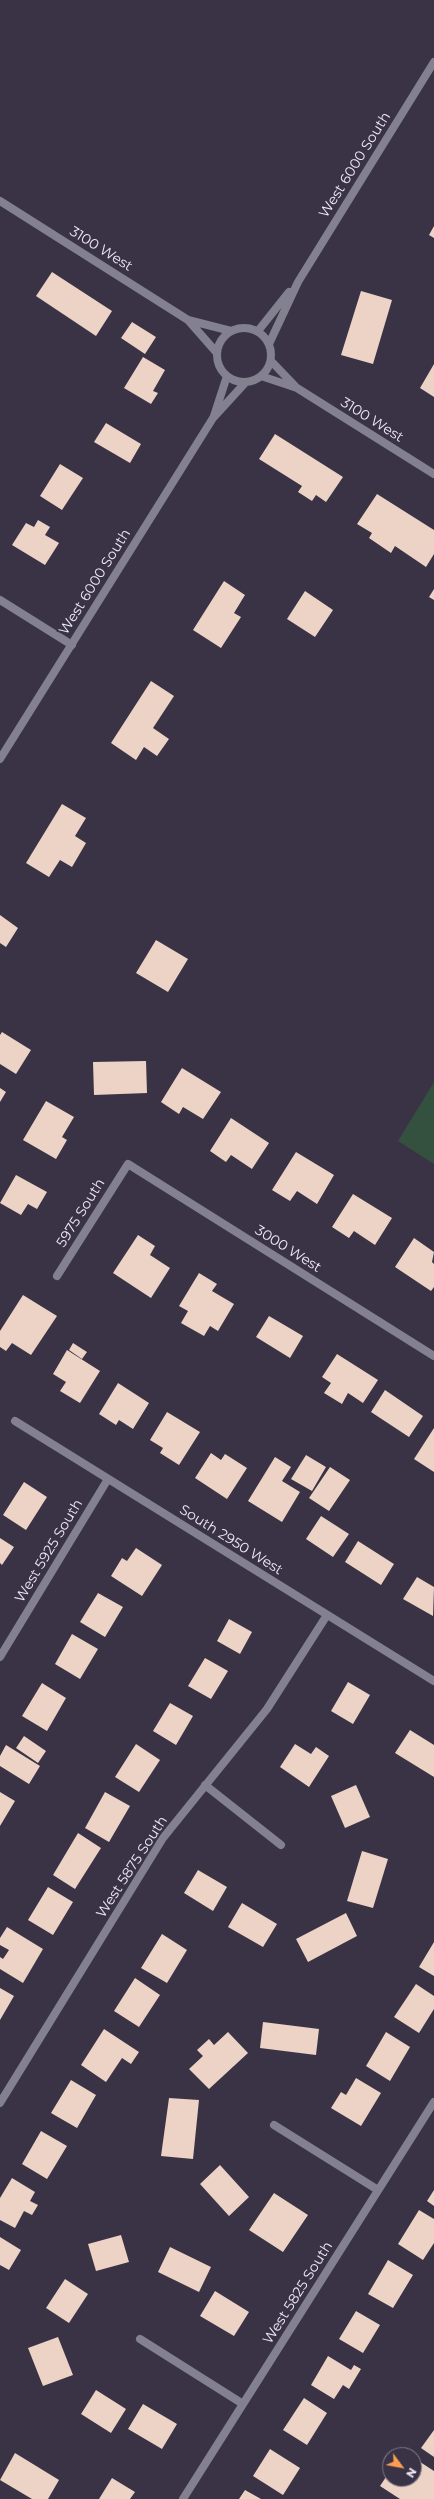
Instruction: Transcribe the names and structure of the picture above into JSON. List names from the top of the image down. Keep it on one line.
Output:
{"streets":{"street":["West 6000 South","3100 West","5975 South","3000 West","South 2950 West","West 5925 South","West 5875 South","West 5825 South"]},"crossings":[["West 6000 South","3100 West"],["5975 South","3000 West"],["South 2950 West","West 5925 South"],["South 2950 West","West 5875 South"]],"north":"bottom right"}
